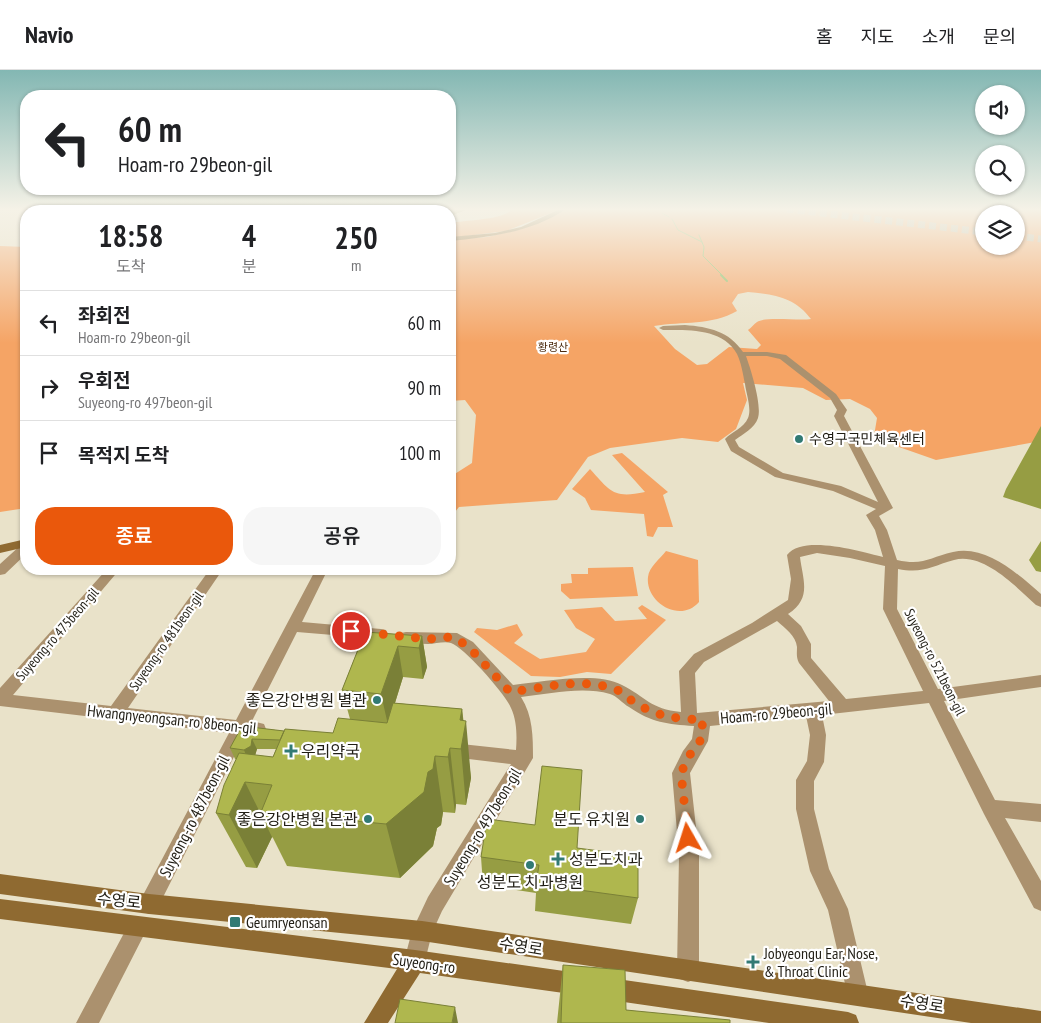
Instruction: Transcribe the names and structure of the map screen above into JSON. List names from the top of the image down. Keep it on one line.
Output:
{"streets":{"main road":["수영로","Suyeong-ro"],"street":["Suyeong-ro 475beon-gil","Suyeong-ro 481beon-gil","Suyeong-ro 521beon-gil","Hoam-ro 29beon-gil","Hwangnyeongsan-ro 8beon-gil","Suyeong-ro 487beon-gil","Suyeong-ro 497beon-gil"]},"crossings":[["Suyeong-ro 475beon-gil","Hwangnyeongsan-ro 8beon-gil"],["Suyeong-ro 481beon-gil","Hwangnyeongsan-ro 8beon-gil"],["Suyeong-ro 521beon-gil","Hoam-ro 29beon-gil"],["Hoam-ro 29beon-gil","Suyeong-ro 497beon-gil"],["Hwangnyeongsan-ro 8beon-gil","Suyeong-ro 487beon-gil"],["Suyeong-ro 487beon-gil","Suyeong-ro 497beon-gil"],["Suyeong-ro 487beon-gil","수영로"],["Suyeong-ro 497beon-gil","수영로"],["Suyeong-ro 497beon-gil","Suyeong-ro"]],"parks":["황령산"],"places":{"other":["수영구국민체육센터","좋은강안병원 별관","좋은강안병원 본관","분도 유치원","성분도 치과병원"],"health":["우리약국","성분도치과","Jobyeongu Ear, Nose, & Throat Clinic"],"transit":["Geumryeonsan"]},"page":{"header":"Navio","nav":["홈","지도","소개","문의"],"turn":["60 m","Hoam-ro 29beon-gil"],"eta":["18:58","도착","4","분","250","m"],"list":[{"name":"좌회전","note":"Hoam-ro 29beon-gil","value":"60 m"},{"name":"우회전","note":"Suyeong-ro 497beon-gil","value":"90 m"},{"name":"목적지 도착","value":"100 m"}],"buttons":["종료","공유"]}}
